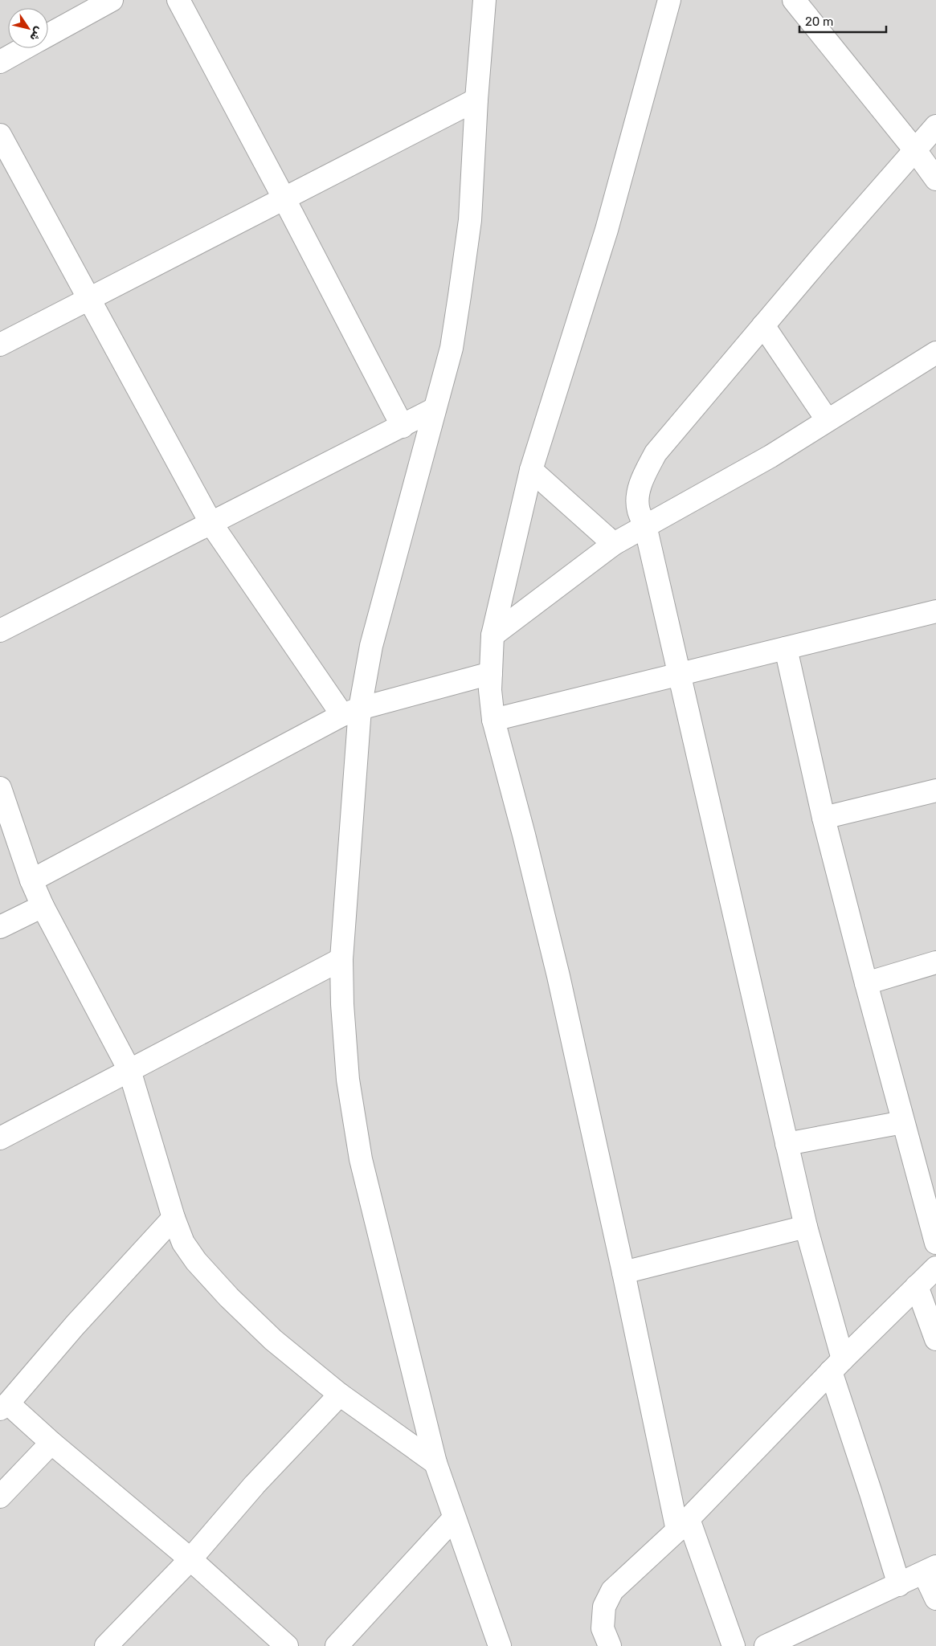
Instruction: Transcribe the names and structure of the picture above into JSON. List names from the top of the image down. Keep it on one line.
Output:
{"scale_bar":"20 m","north":"bottom right"}
